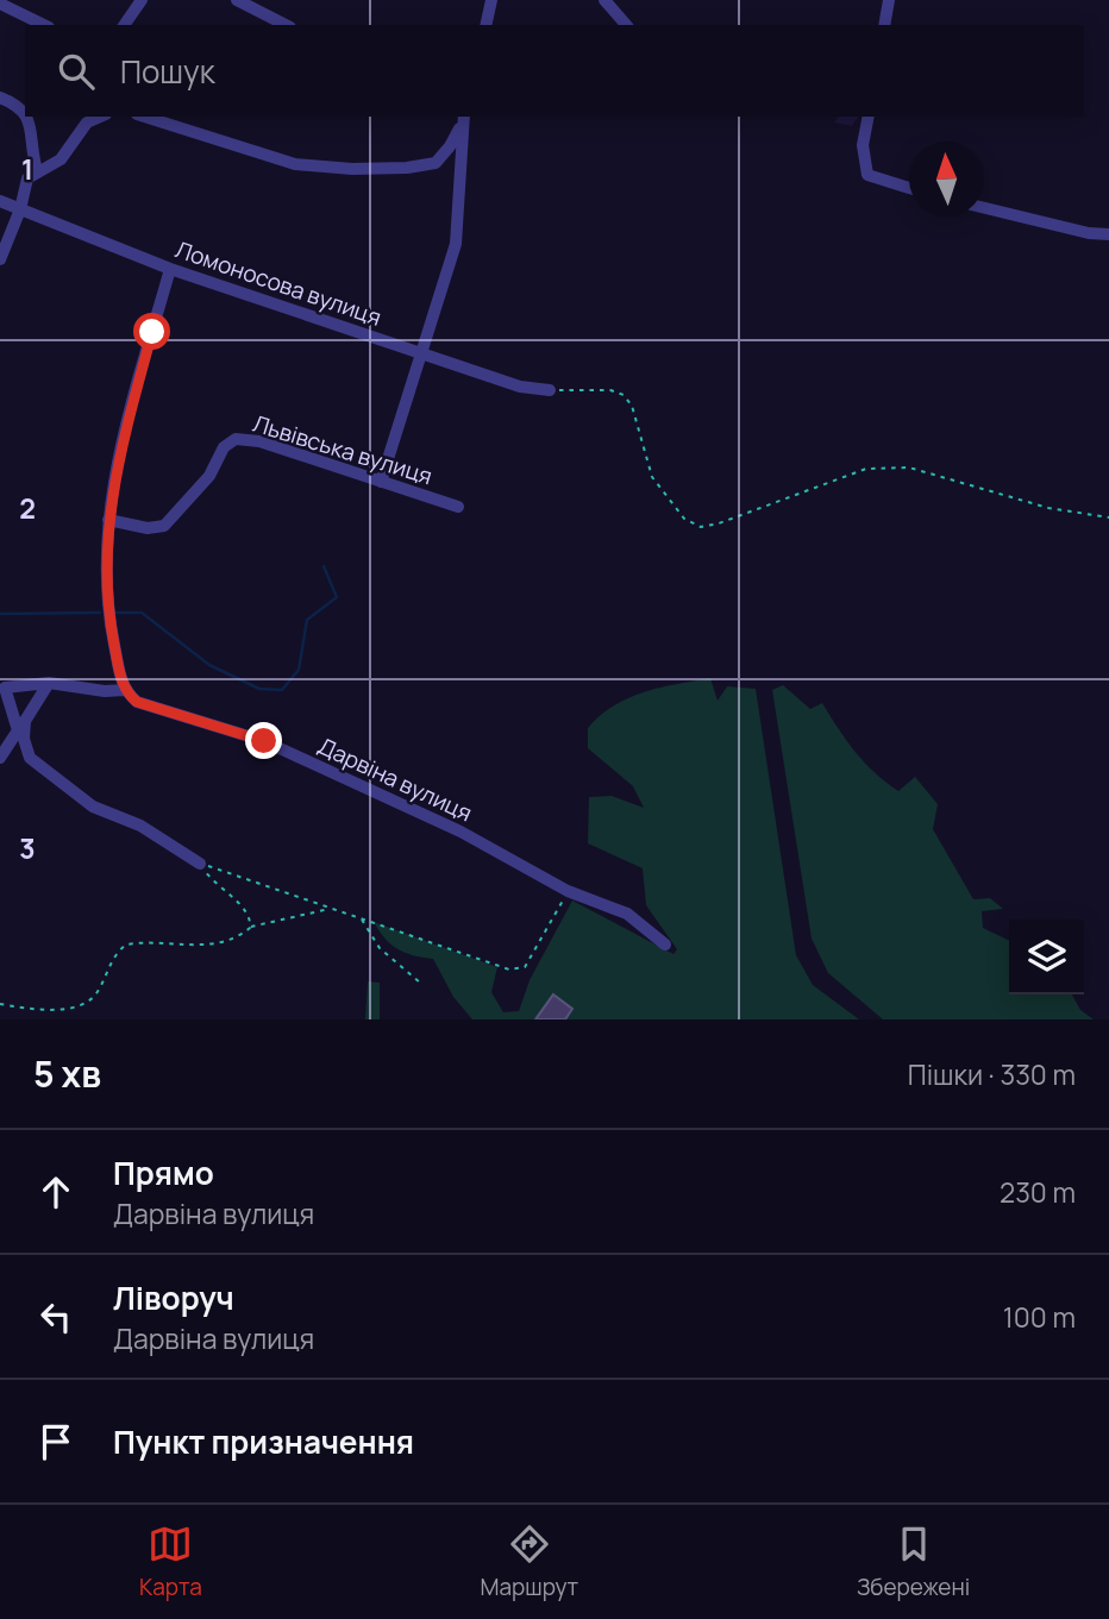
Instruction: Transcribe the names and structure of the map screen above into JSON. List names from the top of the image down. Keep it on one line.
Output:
{"streets":{"street":["Ломоносова вулиця","Львівська вулиця","Дарвіна вулиця"]},"north":"top","page":{"search":"Пошук","heading":["5 хв","Пішки · 330 m"],"list":[["Прямо","Дарвіна вулиця","230 m"],["Ліворуч","Дарвіна вулиця","100 m"],"Пункт призначення"],"nav":["Карта","Маршрут","Збережені"]},"grid":{"rows":["1","2","3"]}}
